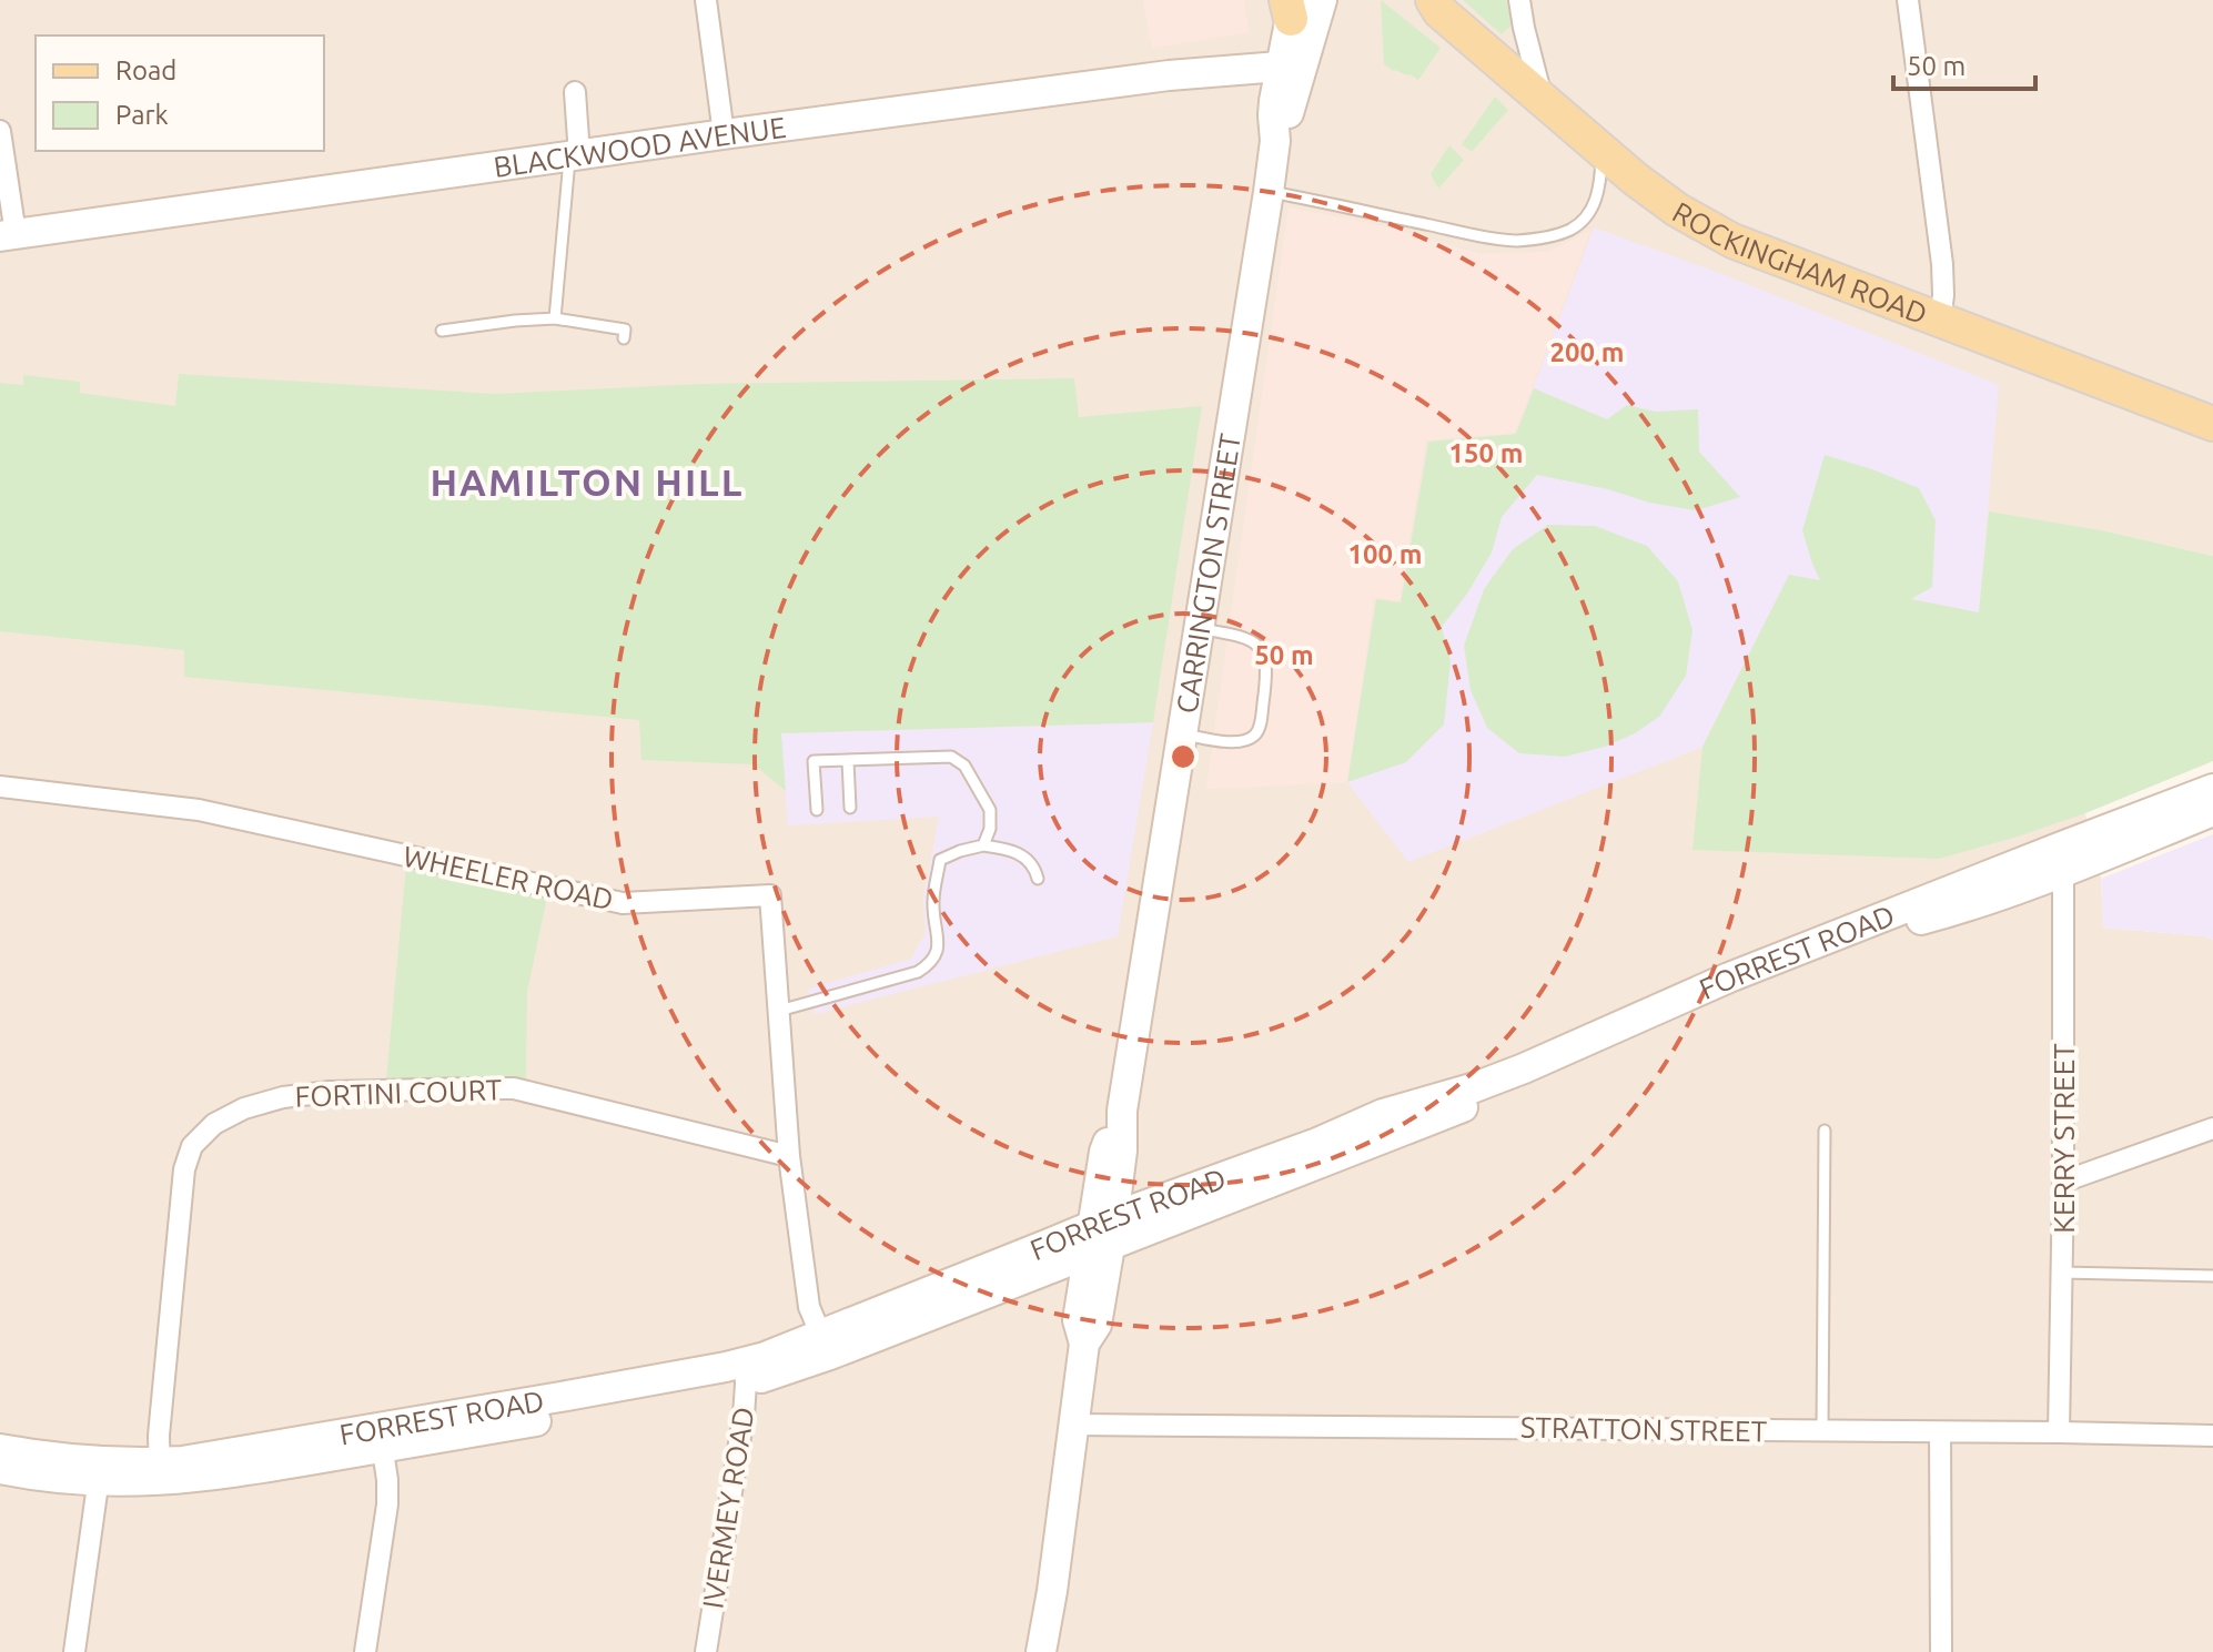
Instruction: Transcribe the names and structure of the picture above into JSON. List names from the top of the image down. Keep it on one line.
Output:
{"streets":{"main road":["BLACKWOOD AVENUE","ROCKINGHAM ROAD","CARRINGTON STREET","FORREST ROAD"],"street":["WHEELER ROAD","FORTINI COURT","KERRY STREET","STRATTON STREET","IVERMEY ROAD"]},"crossings":[["BLACKWOOD AVENUE","CARRINGTON STREET"],["CARRINGTON STREET","FORREST ROAD"],["CARRINGTON STREET","STRATTON STREET"],["WHEELER ROAD","FORREST ROAD"],["WHEELER ROAD","FORTINI COURT"],["FORREST ROAD","FORTINI COURT"],["FORREST ROAD","KERRY STREET"],["FORREST ROAD","IVERMEY ROAD"],["KERRY STREET","STRATTON STREET"]],"districts":["HAMILTON HILL"],"legend":["Road","Park"],"scale_bar":"50 m","rings":["200 m","150 m","100 m","50 m"]}
